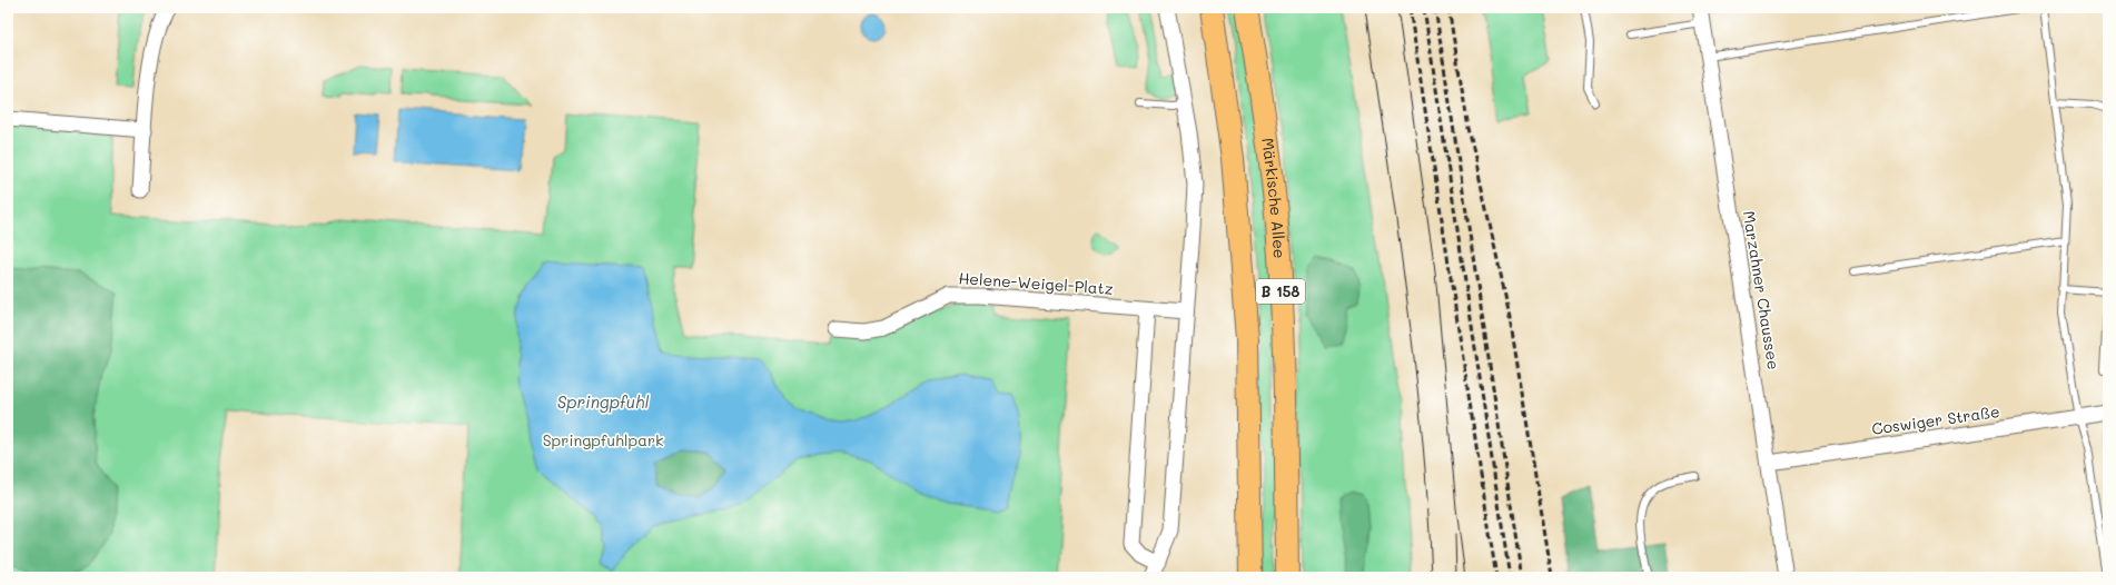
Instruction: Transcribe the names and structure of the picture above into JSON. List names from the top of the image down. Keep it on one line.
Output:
{"streets":{"main road":["Märkische Allee","B 158"],"street":["Helene-Weigel-Platz","Marzahner Chaussee","Coswiger Straße"]},"crossings":[["Marzahner Chaussee","Coswiger Straße"]],"water":["Springpfuhl"],"parks":["Springpfuhlpark"]}
